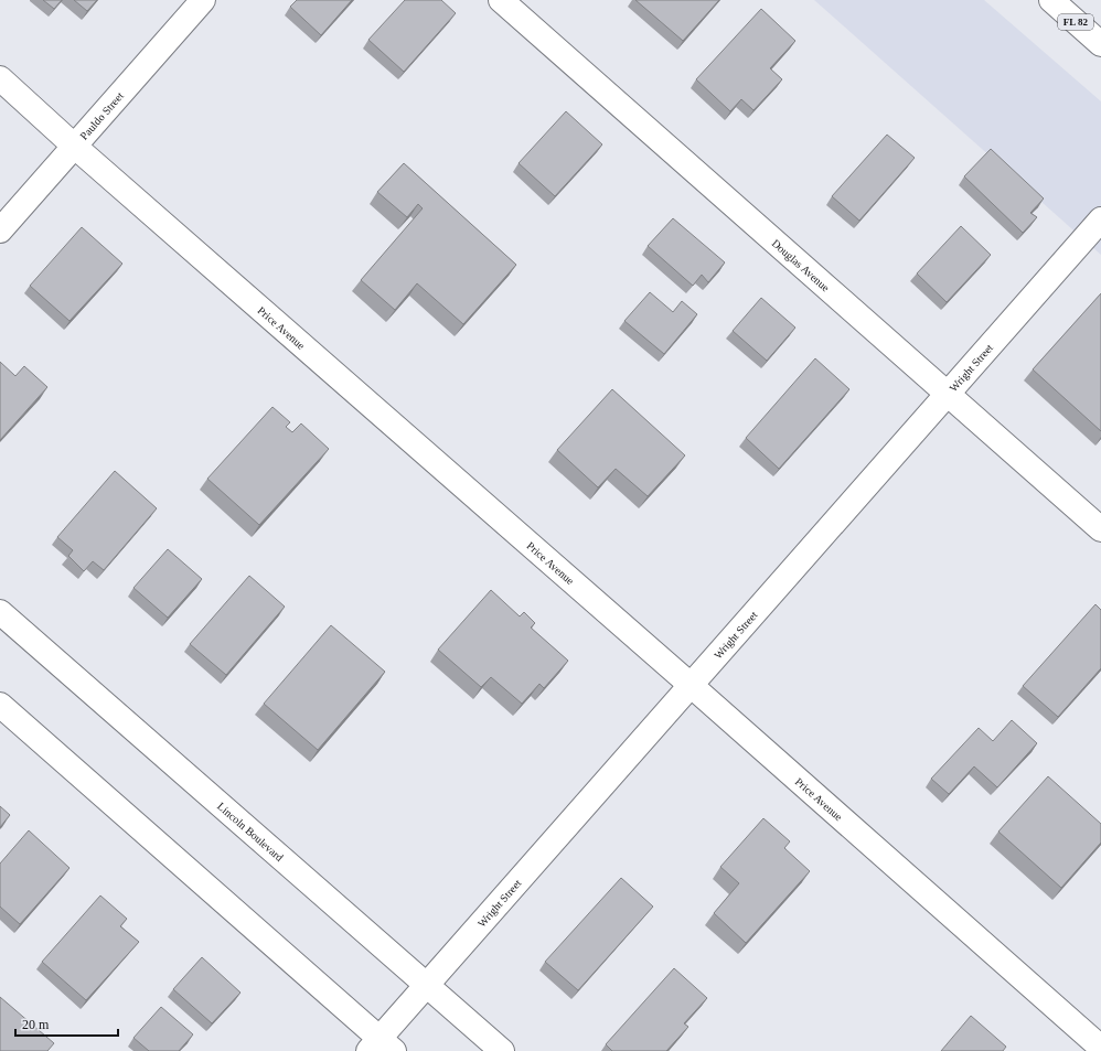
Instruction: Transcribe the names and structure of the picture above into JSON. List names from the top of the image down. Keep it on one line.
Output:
{"streets":{"street":["FL 82","Pauldo Street","Douglas Avenue","Price Avenue","Wright Street","Lincoln Boulevard"]},"crossings":[["Pauldo Street","Price Avenue"],["Douglas Avenue","Wright Street"],["Price Avenue","Wright Street"],["Wright Street","Lincoln Boulevard"]],"scale_bar":"20 m"}
